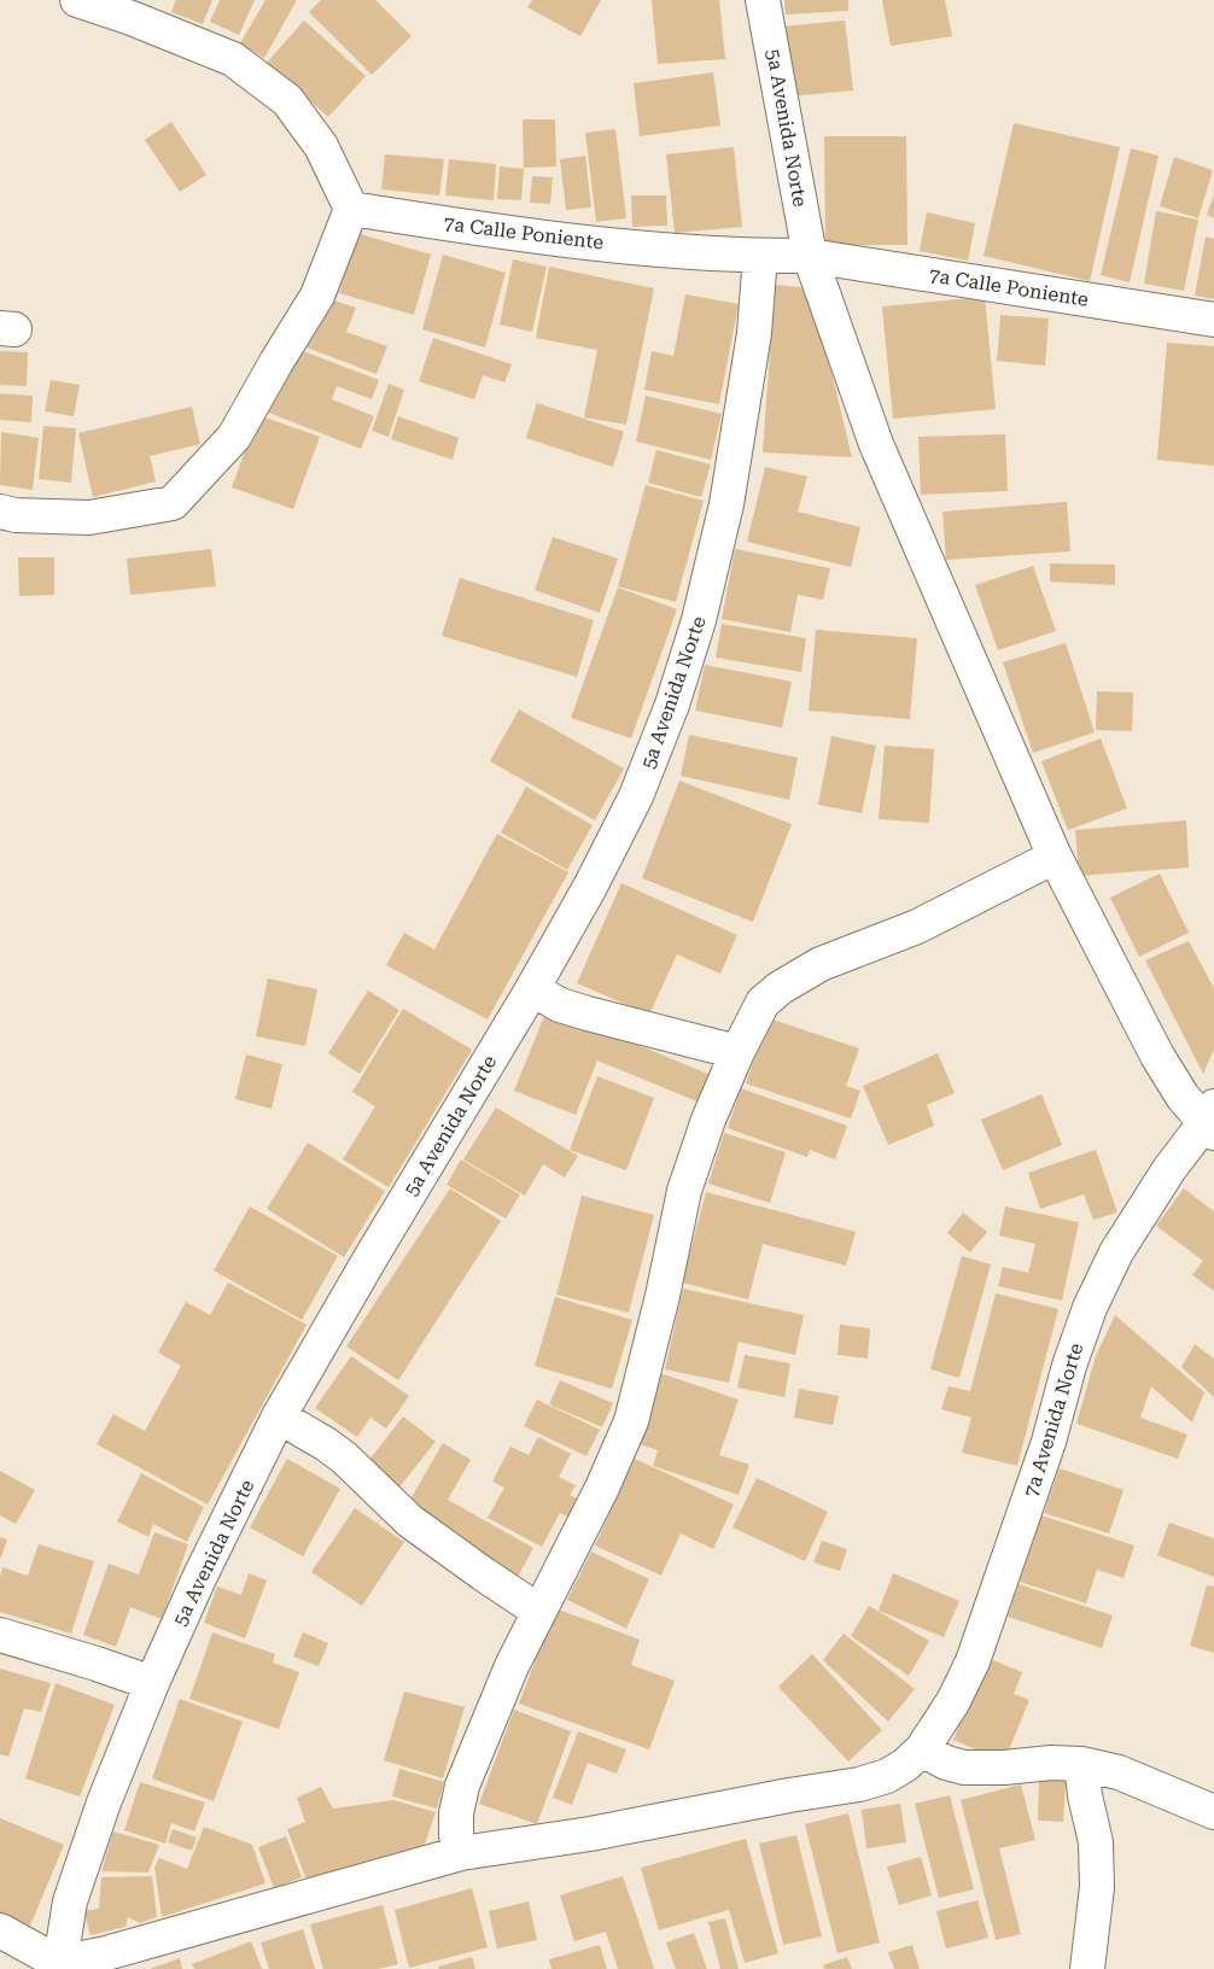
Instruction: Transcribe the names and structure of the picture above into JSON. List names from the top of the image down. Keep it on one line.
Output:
{"streets":{"street":["5a Avenida Norte","7a Calle Poniente","7a Avenida Norte"]},"crossings":[["5a Avenida Norte","7a Calle Poniente"],["5a Avenida Norte","7a Avenida Norte"]]}
